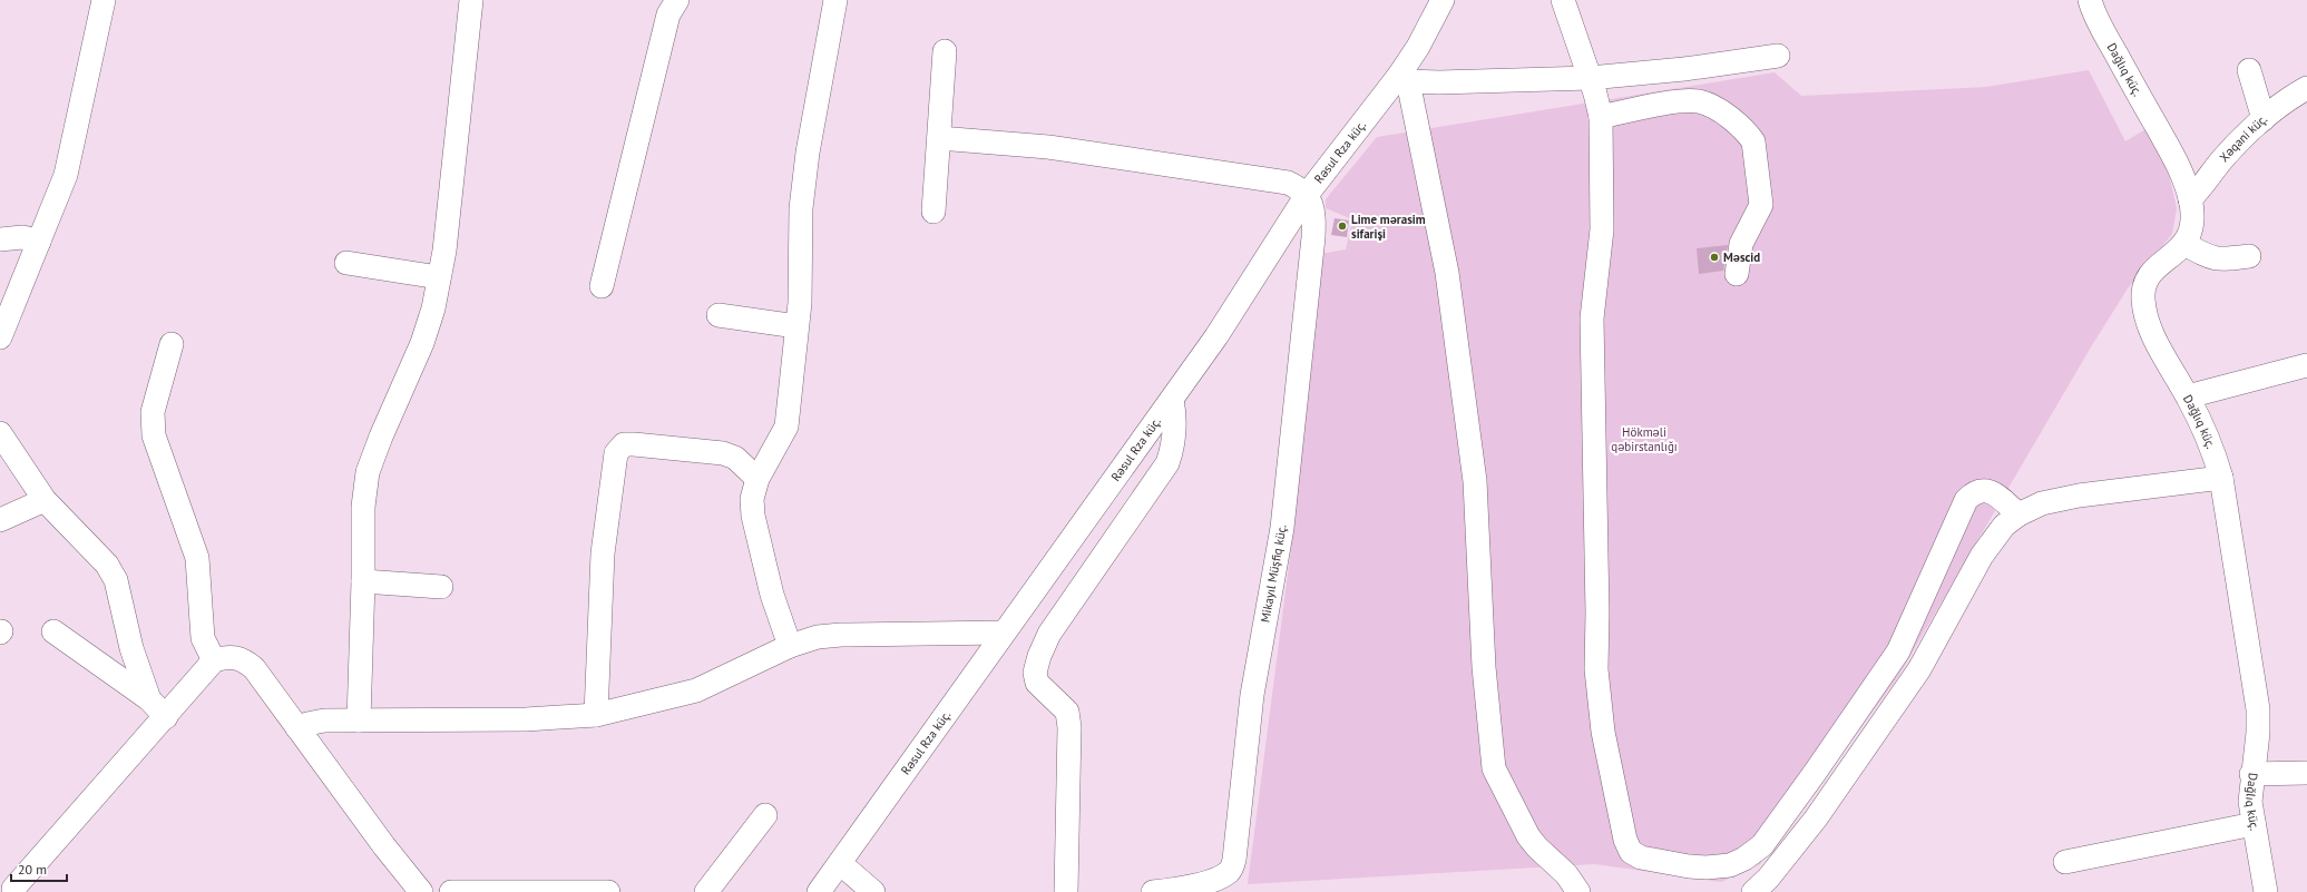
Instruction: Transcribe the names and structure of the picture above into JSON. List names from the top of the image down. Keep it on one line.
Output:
{"streets":{"street":["Dağlıq küç.","Xəqani küç.","Rəsul Rza küç.","Mikayıl Müşfiq küç."]},"crossings":[["Dağlıq küç.","Xəqani küç."],["Rəsul Rza küç.","Mikayıl Müşfiq küç."]],"parks":["Hökməli qəbirstanlığı"],"places":["Lime mərasim sifarişi","Məscid"],"scale_bar":"20 m"}
